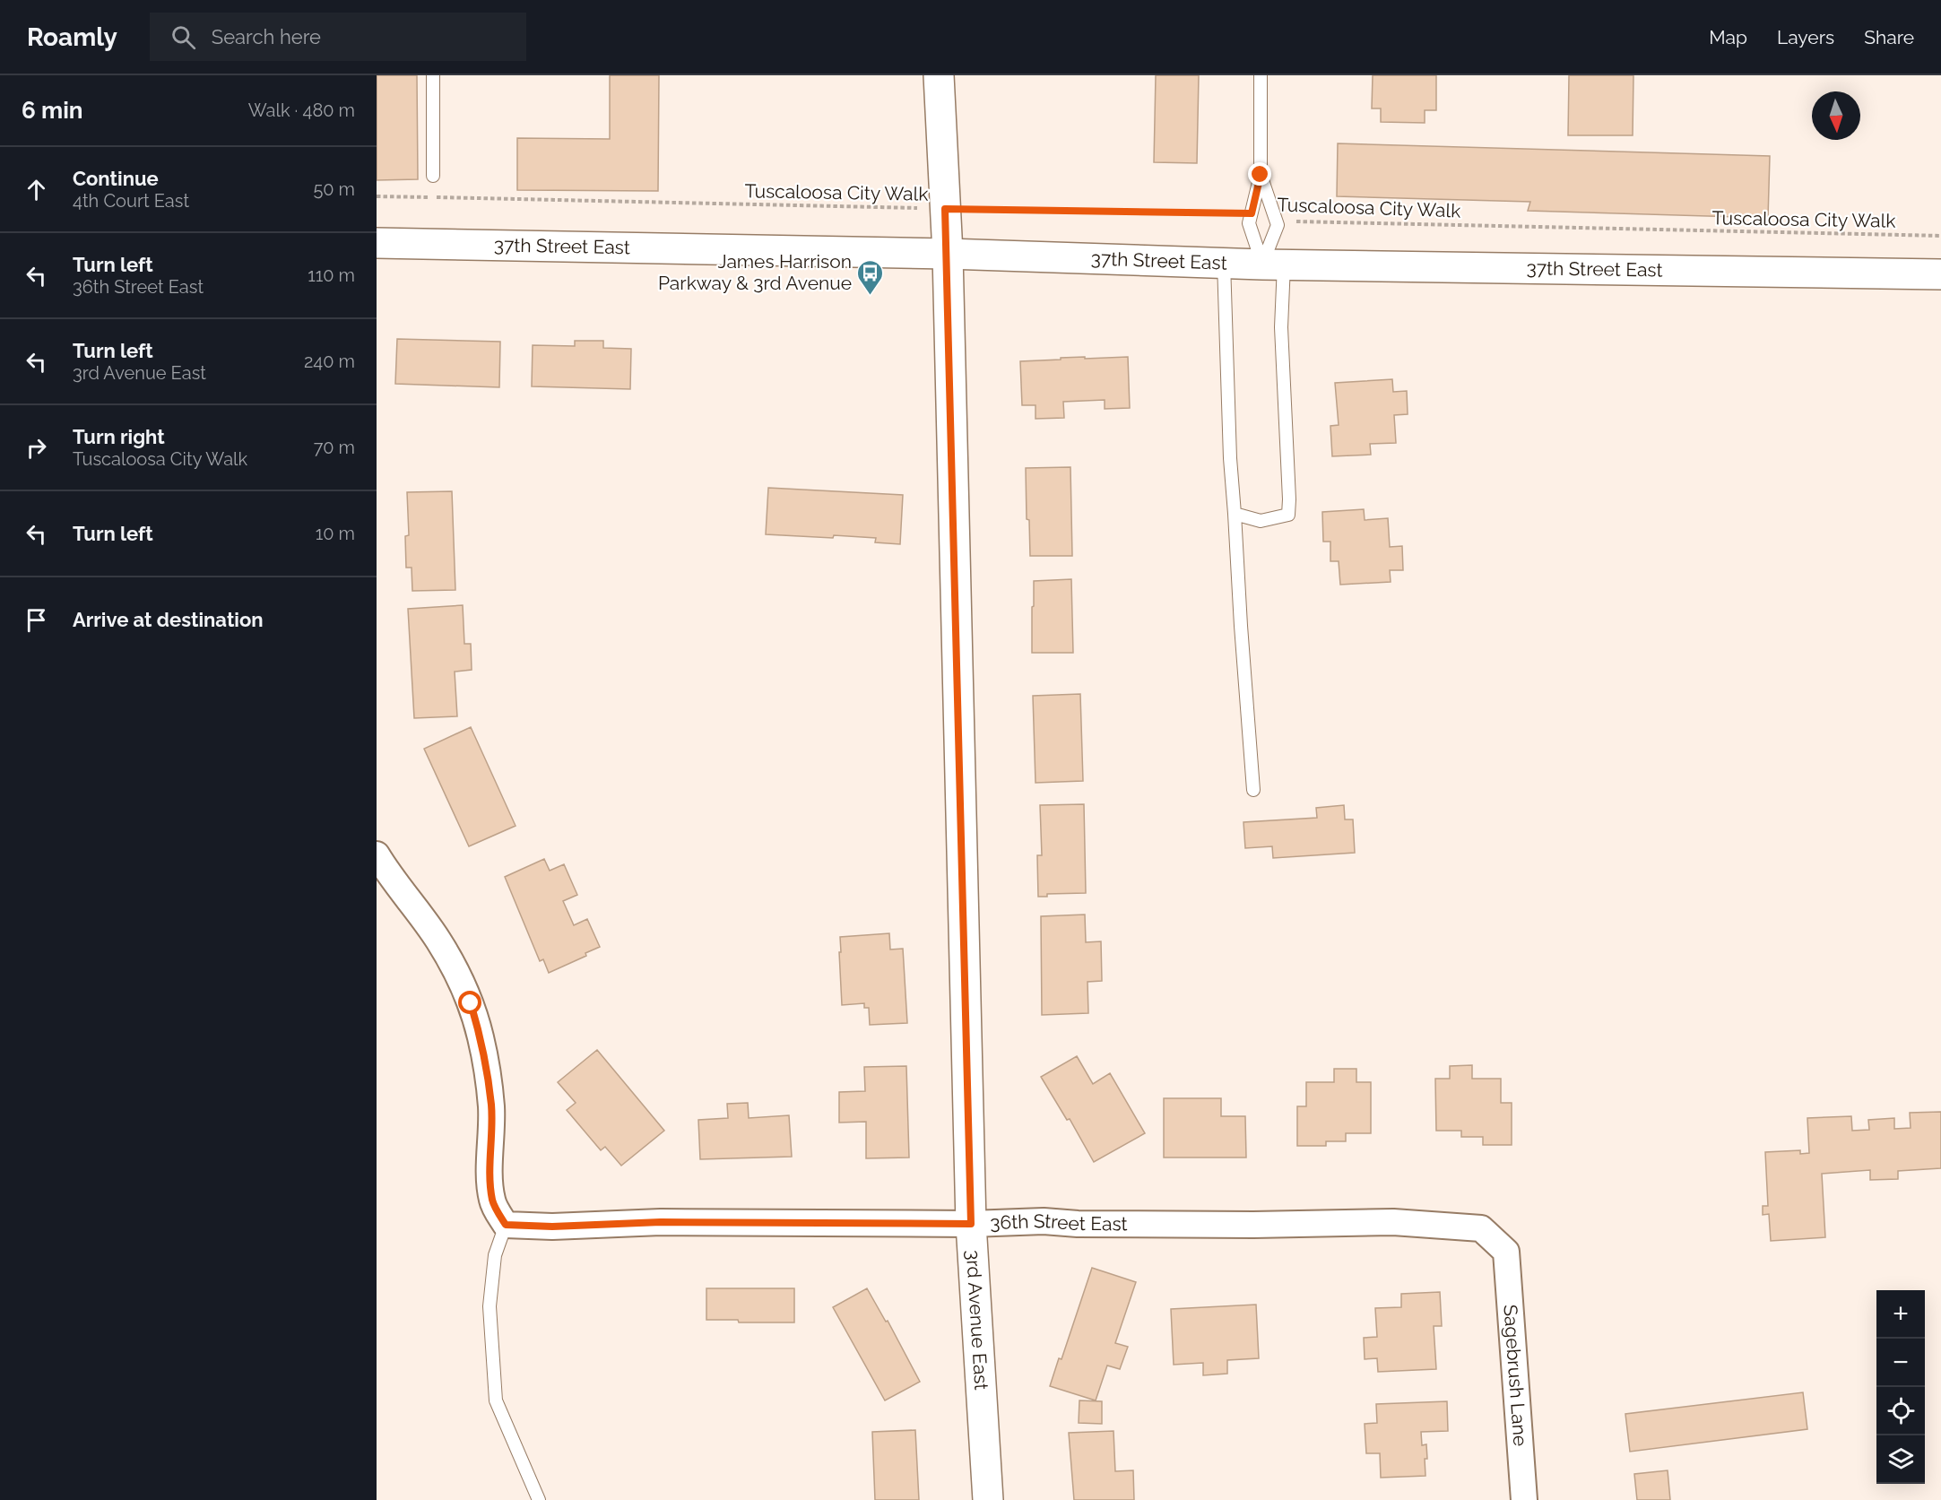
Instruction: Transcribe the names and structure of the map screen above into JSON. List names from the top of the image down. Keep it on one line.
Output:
{"streets":{"street":["37th Street East","36th Street East","3rd Avenue East","Sagebrush Lane"],"path":["Tuscaloosa City Walk"]},"crossings":[["Tuscaloosa City Walk","3rd Avenue East"],["37th Street East","3rd Avenue East"],["36th Street East","3rd Avenue East"],["36th Street East","Sagebrush Lane"]],"places":{"bus stop":["James Harrison Parkway & 3rd Avenue"]},"north":"bottom","page":{"header":"Roamly","search":"Search here","nav":["Map","Layers","Share"],"heading":["6 min","Walk · 480 m"],"list":[["Continue","4th Court East","50 m"],["Turn left","36th Street East","110 m"],["Turn left","3rd Avenue East","240 m"],["Turn right","Tuscaloosa City Walk","70 m"],["Turn left","10 m"],"Arrive at destination"],"map_buttons":["+","−"]}}
